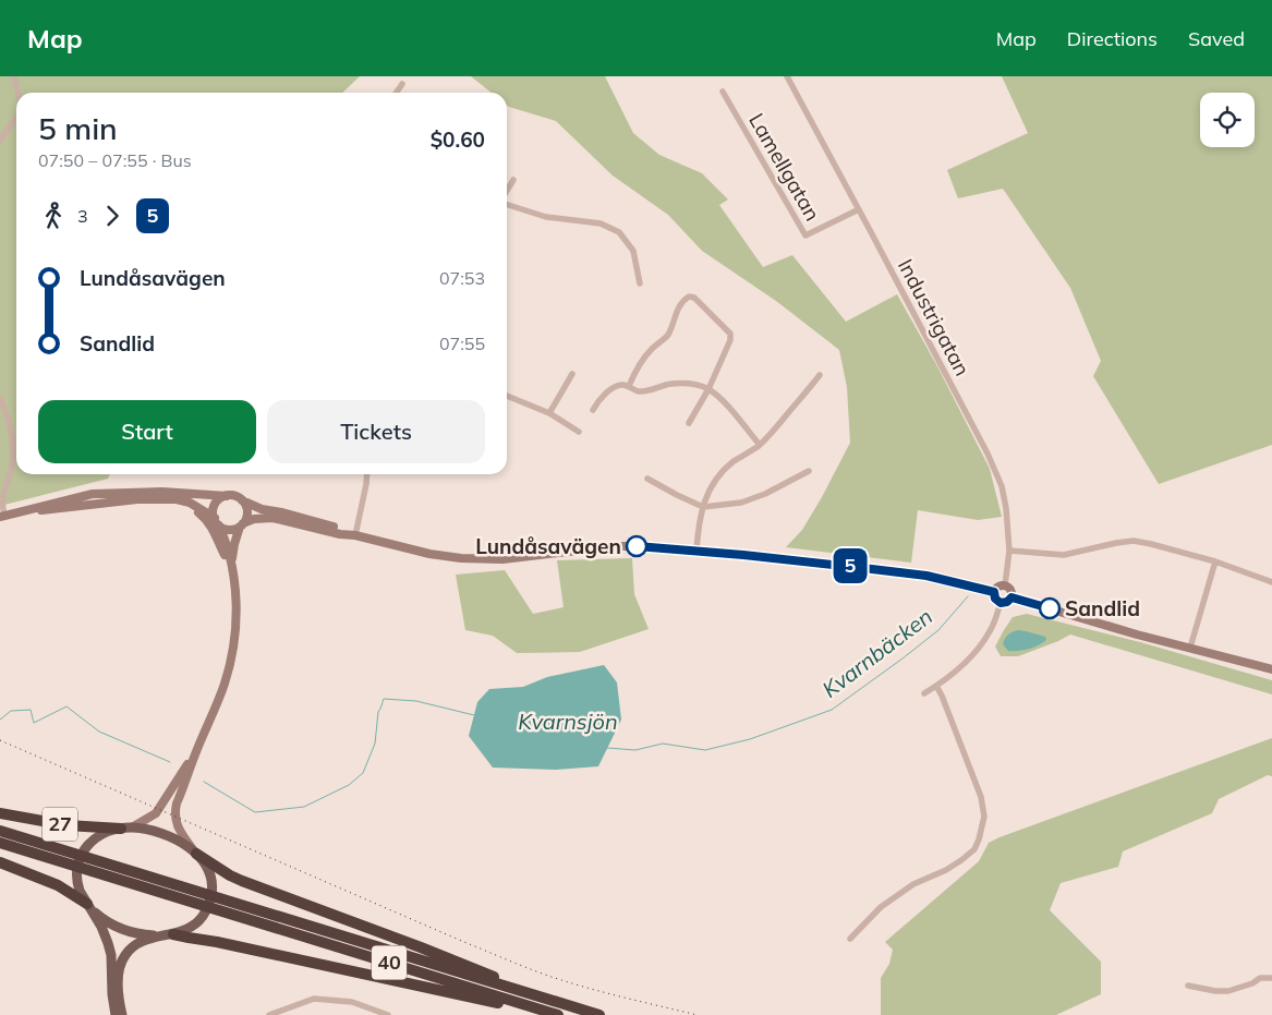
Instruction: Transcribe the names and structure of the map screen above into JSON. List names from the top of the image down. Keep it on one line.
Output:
{"streets":{"highway":["27","40"],"street":["Lamellgatan","Industrigatan"]},"crossings":[["Lamellgatan","Industrigatan"]],"water":["Kvarnbäcken","Kvarnsjön"],"places":["Lundåsavägen","Sandlid"],"lines":["bus line 5"],"page":{"header":"Map","nav":["Map","Directions","Saved"],"on_map":"5","heading":["5 min","07:50 – 07:55 · Bus","$0.60"],"legs":["3","5"],"list":[{"name":"Lundåsavägen","value":"07:53"},{"name":"Sandlid","value":"07:55"}],"buttons":["Start","Tickets"]}}
